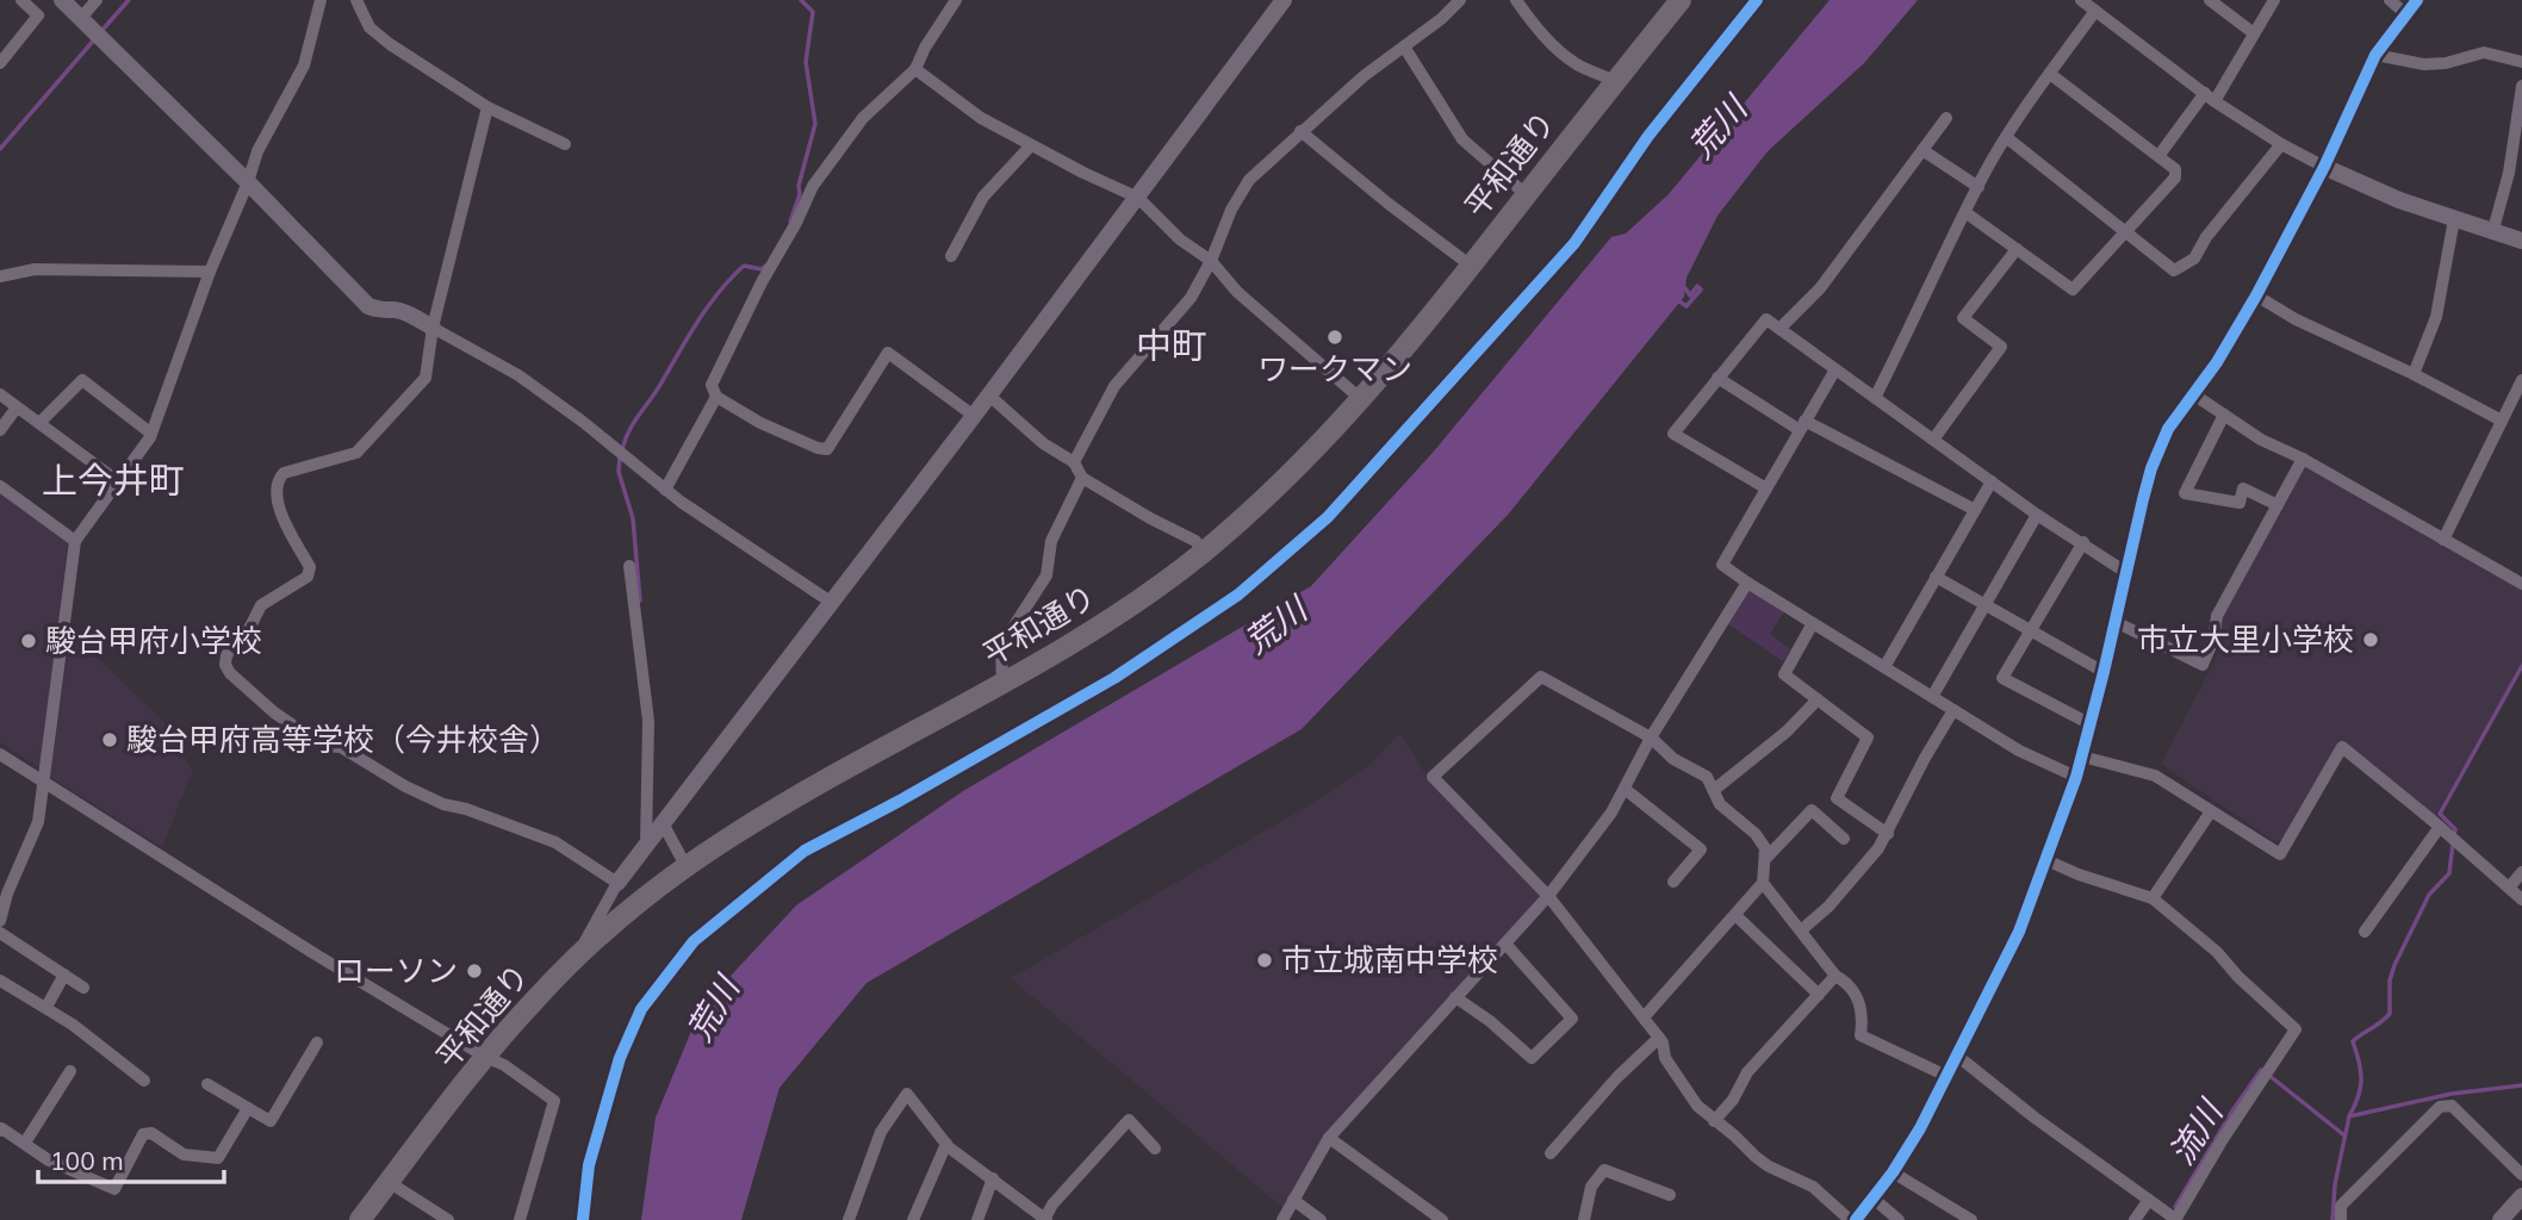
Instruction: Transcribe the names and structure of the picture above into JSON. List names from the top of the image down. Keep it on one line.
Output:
{"streets":{"highway":["平和通り"]},"districts":["中町","上今井町"],"water":["荒川","流川"],"places":["ワークマン","市立大里小学校","駿台甲府小学校","駿台甲府高等学校（今井校舎）","市立城南中学校","ローソン"],"scale_bar":"100 m"}
